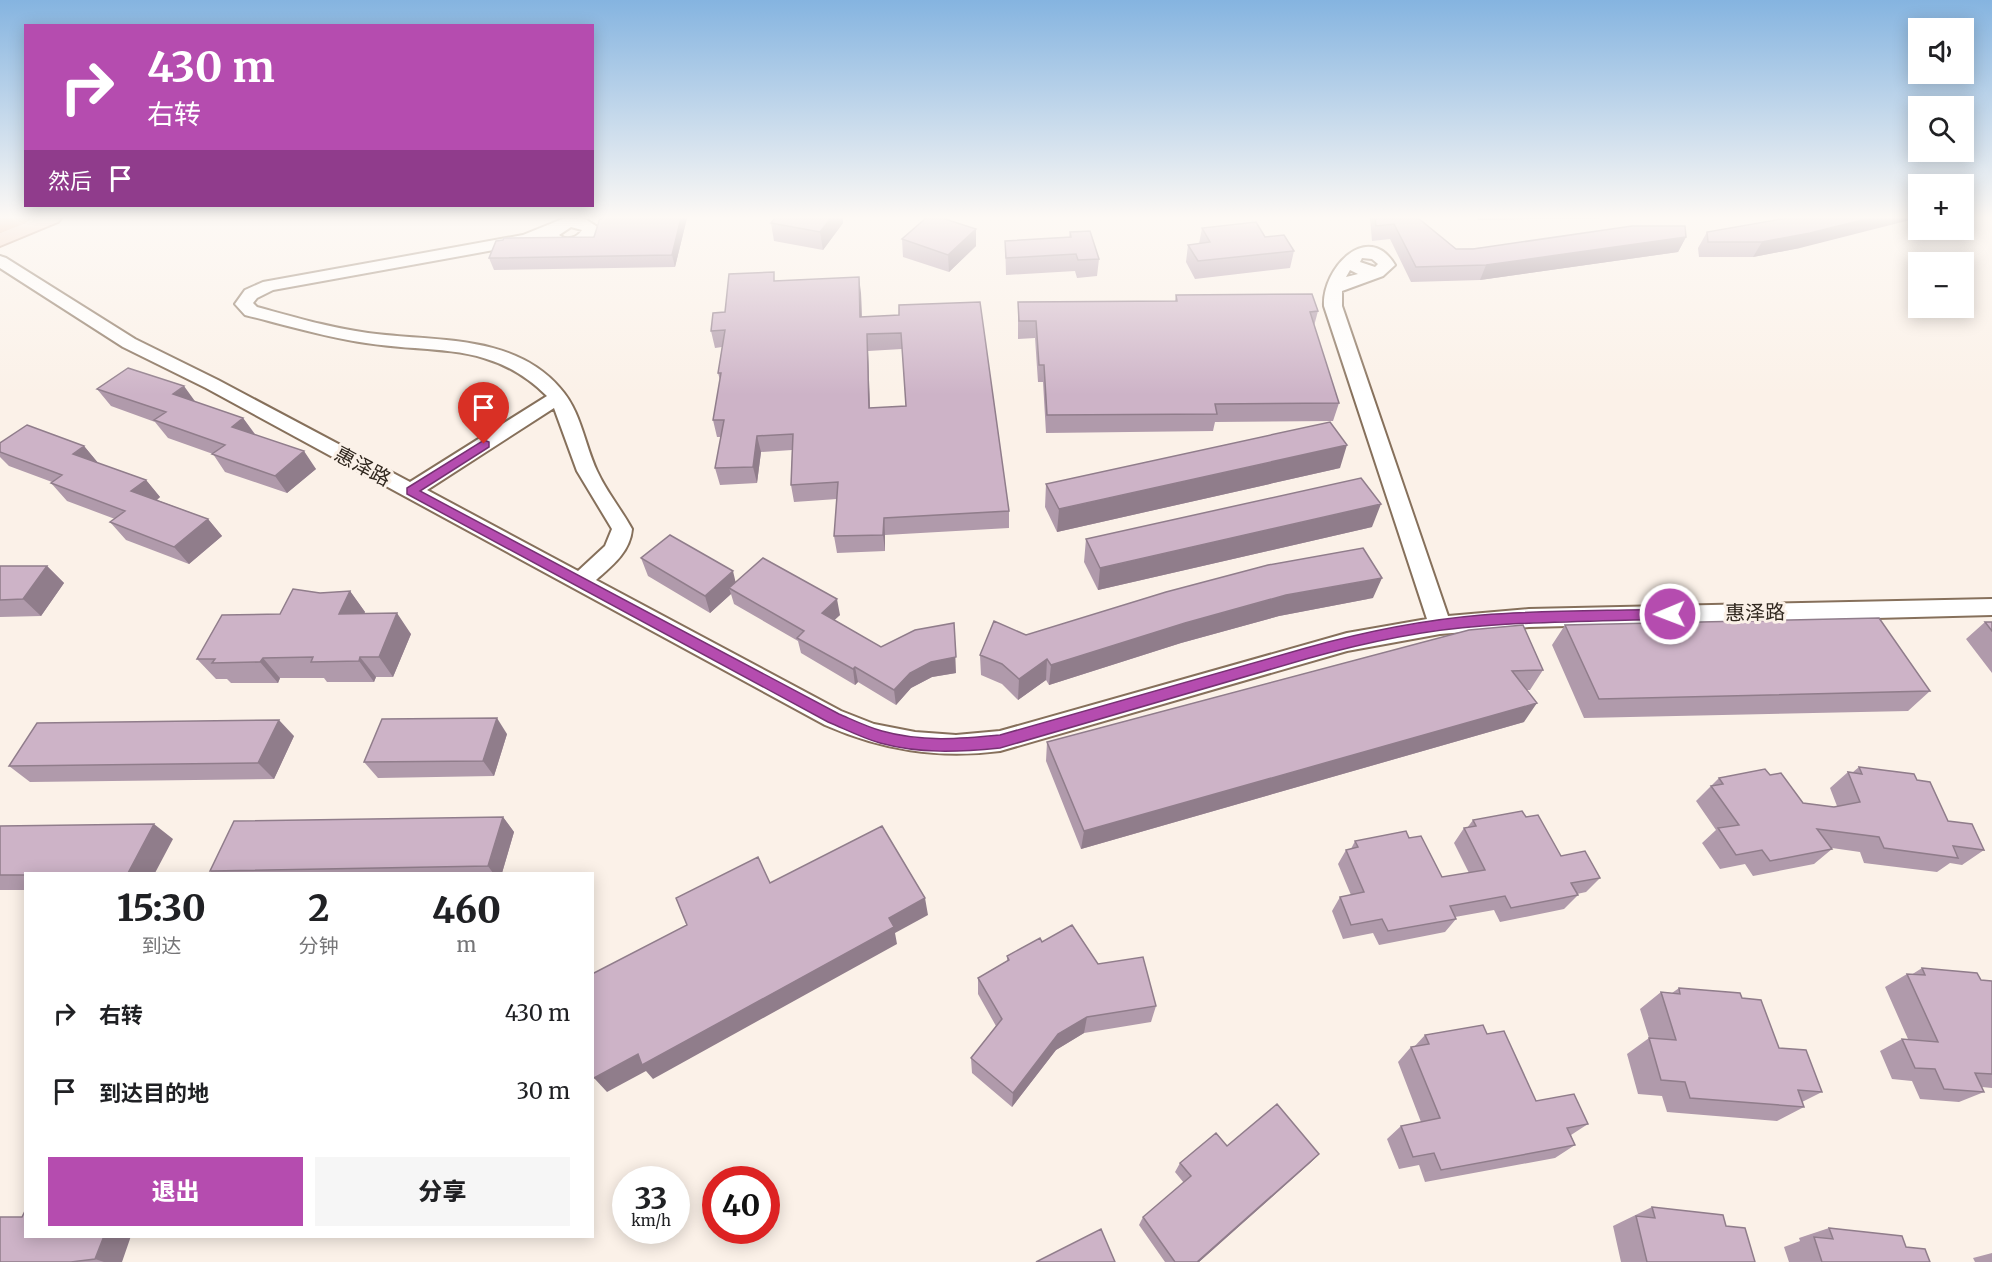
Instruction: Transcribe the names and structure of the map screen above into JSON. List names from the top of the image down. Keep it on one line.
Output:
{"streets":{"street":["惠泽路"]},"page":{"map_buttons":["+","−"],"turn":["430 m","右转"],"then":"然后","eta":["15:30","到达","2","分钟","460","m"],"list":[{"name":"右转","value":"430 m"},{"name":"到达目的地","value":"30 m"}],"buttons":["退出","分享"],"speed":"33 km/h","limit":"40"}}
